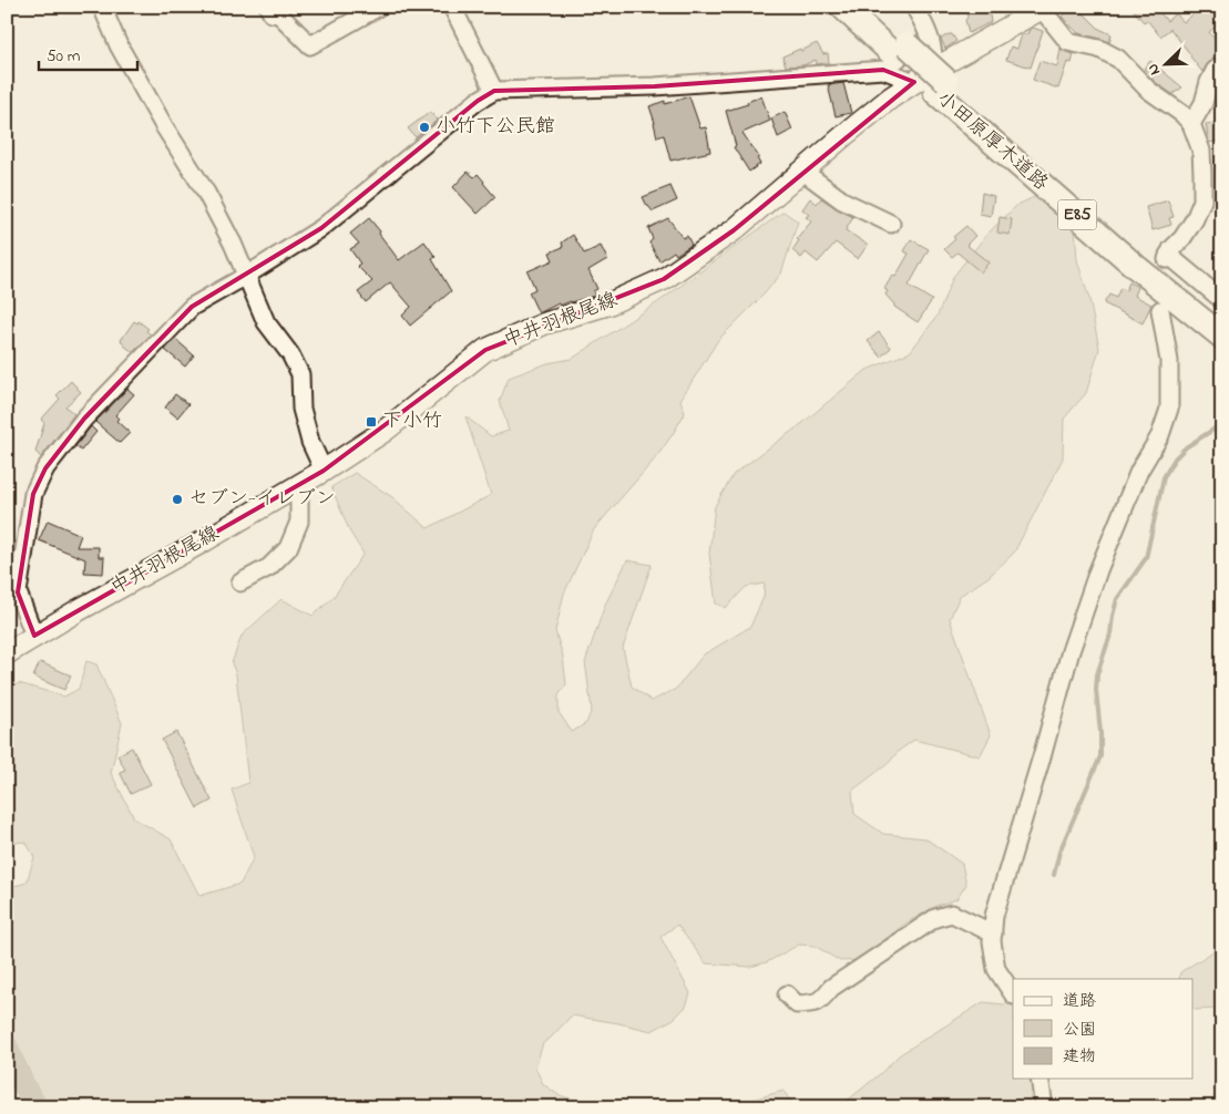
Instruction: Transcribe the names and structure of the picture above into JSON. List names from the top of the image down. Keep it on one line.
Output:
{"streets":{"highway":["小田原厚木道路","E85"],"main road":["中井羽根尾線"]},"crossings":[["小田原厚木道路","中井羽根尾線"]],"places":{"other":["小竹下公民館","セブン-イレブン"],"transit":["下小竹"]},"legend":["道路","公園","建物"],"scale_bar":"50 m","north":"bottom left"}
